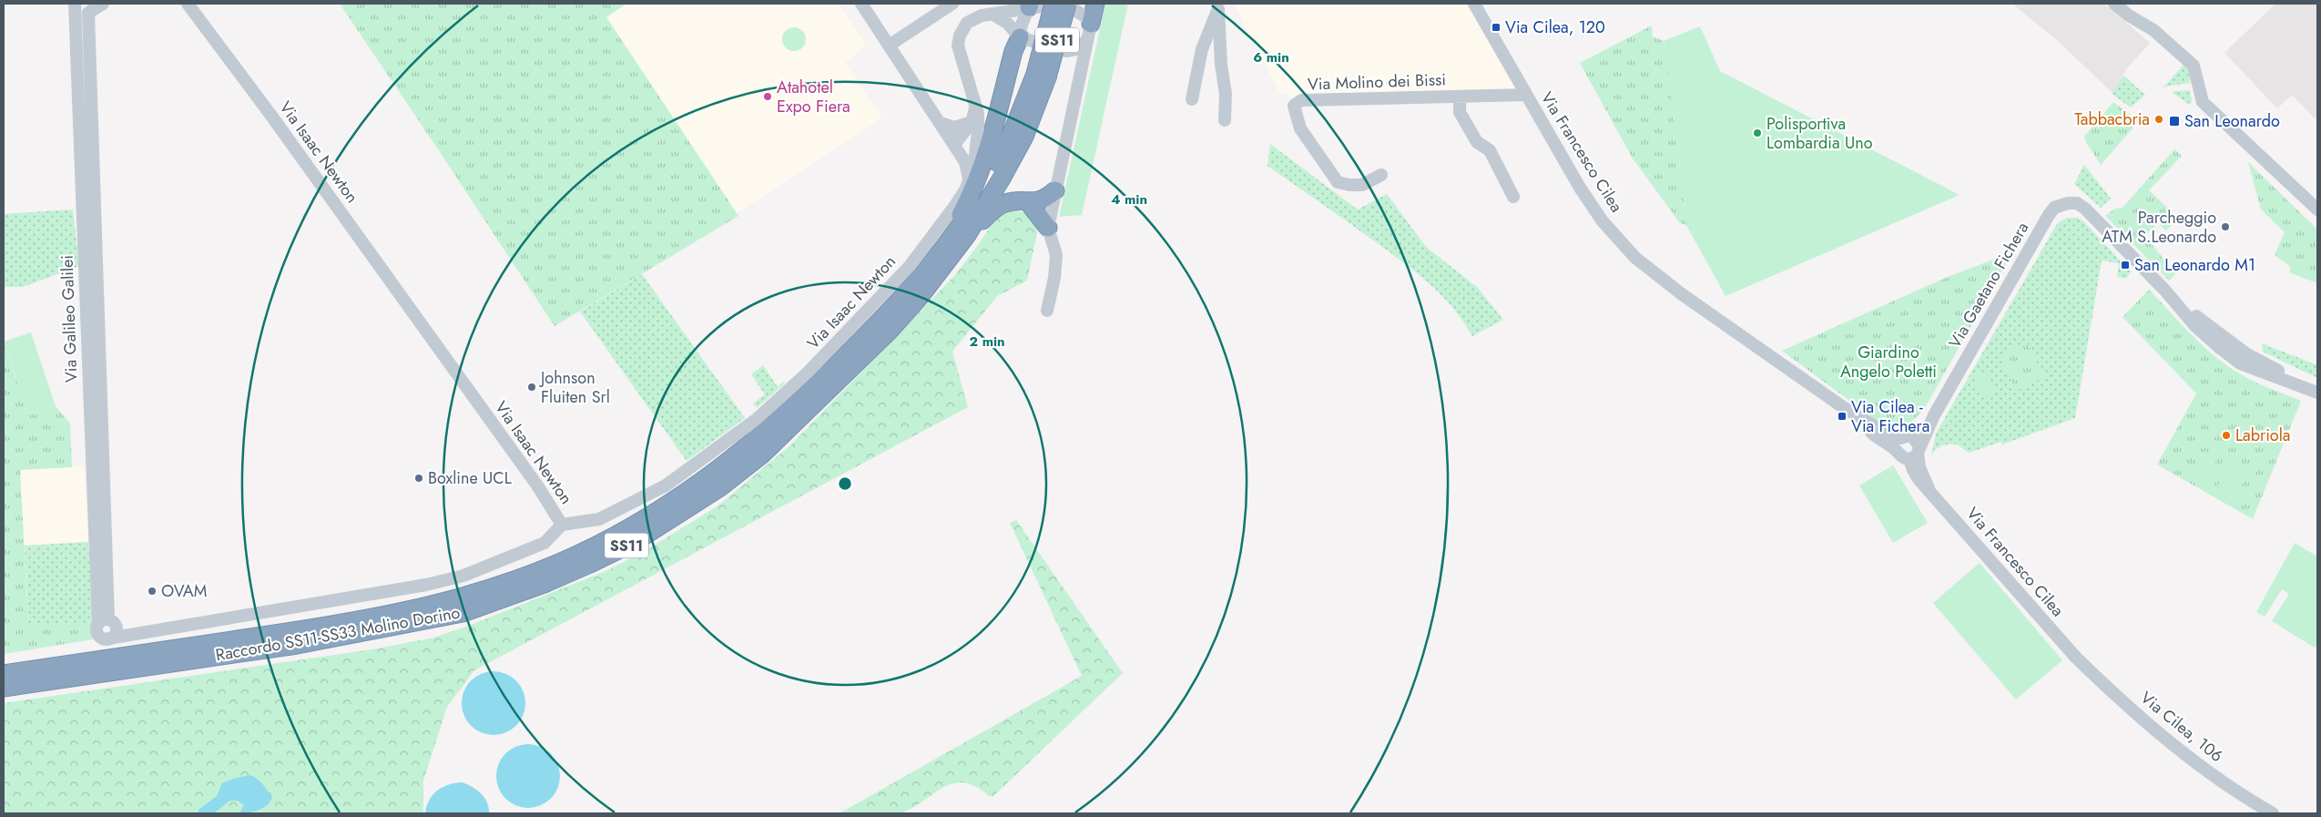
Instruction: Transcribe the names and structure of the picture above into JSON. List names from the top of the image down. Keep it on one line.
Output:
{"streets":{"highway":["SS11","Raccordo SS11-SS33 Molino Dorino"],"street":["Via Molino dei Bissi","Via Isaac Newton","Via Francesco Cilea","Via Gaetano Fichera","Via Galileo Galilei","Via Cilea, 106"]},"crossings":[["Via Molino dei Bissi","Via Francesco Cilea"],["Via Francesco Cilea","Via Gaetano Fichera"],["Via Francesco Cilea","Via Cilea, 106"]],"parks":["Giardino Angelo Poletti"],"places":{"transit":["Via Cilea, 120","San Leonardo","San Leonardo M1","Via Cilea - Via Fichera"],"other":["Atahotel Expo Fiera","Tabbacbria","Polisportiva Lombardia Uno","Parcheggio ATM S.Leonardo","Johnson Fluiten Srl","Labriola","Boxline UCL","OVAM"]},"rings":["6 min","4 min","2 min"]}
